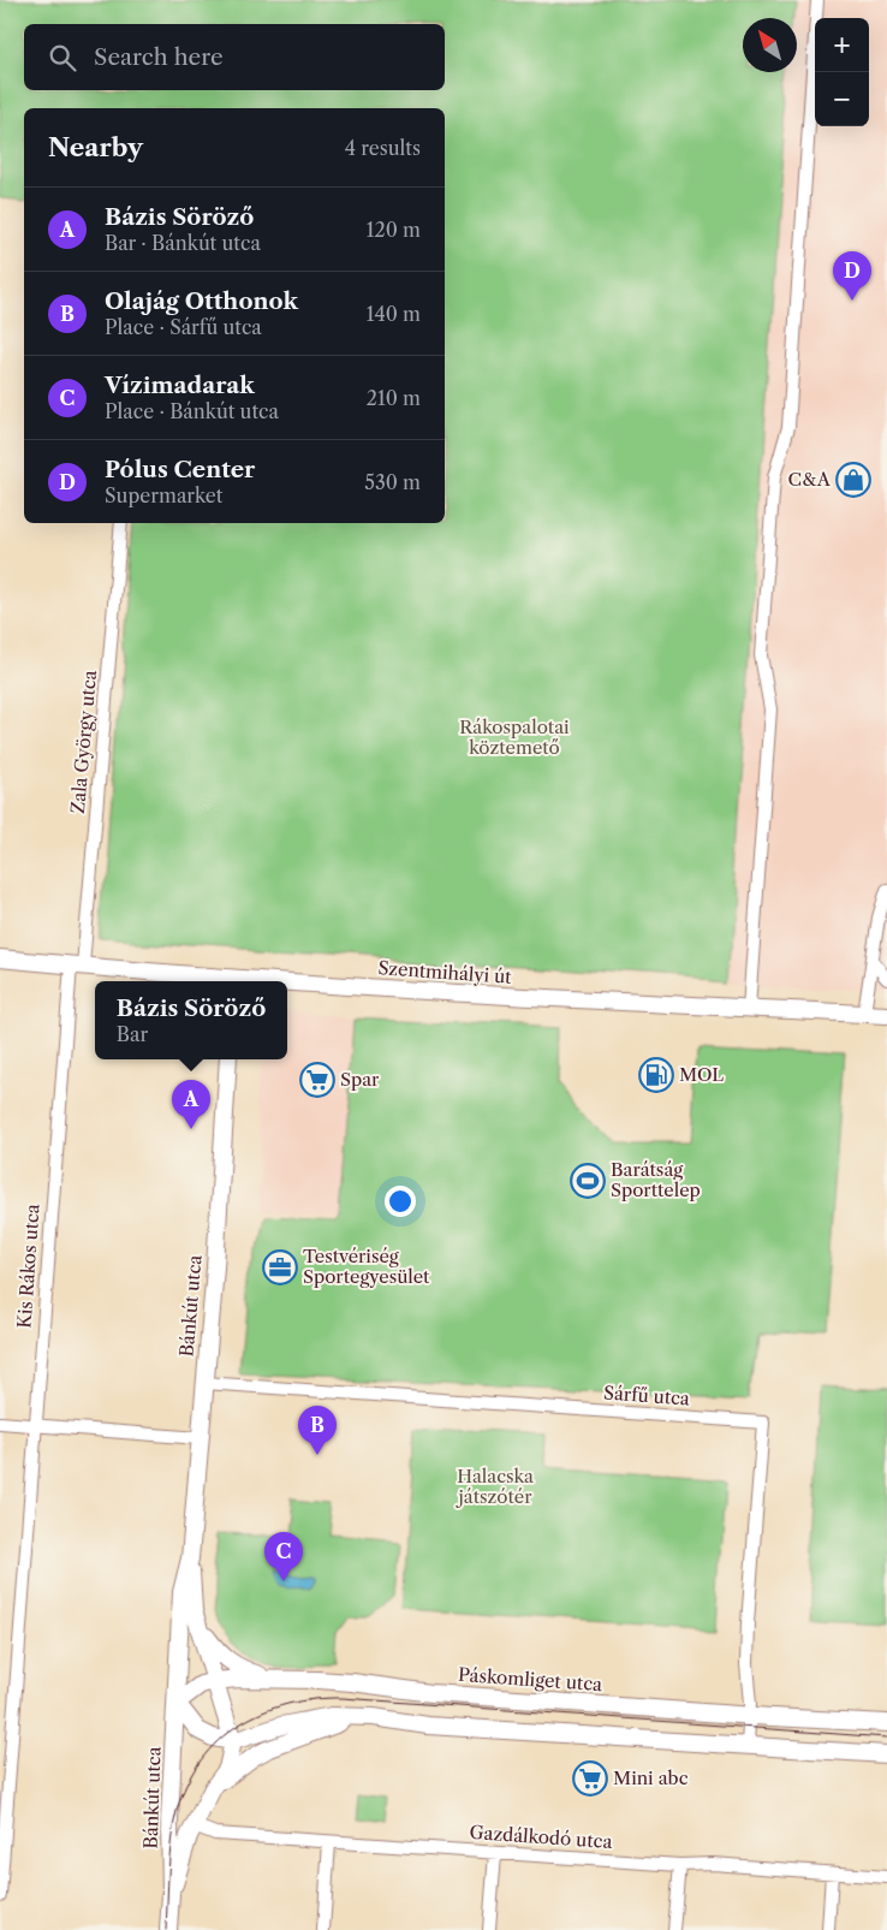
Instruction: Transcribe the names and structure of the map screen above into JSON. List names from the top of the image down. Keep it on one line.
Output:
{"streets":{"street":["Zala György utca","Szentmihályi út","Kis Rákos utca","Bánkút utca","Sárfű utca","Páskomliget utca","Gazdálkodó utca"]},"crossings":[["Zala György utca","Szentmihályi út"],["Zala György utca","Kis Rákos utca"],["Szentmihályi út","Kis Rákos utca"],["Bánkút utca","Sárfű utca"],["Bánkút utca","Páskomliget utca"],["Bánkút utca","Gazdálkodó utca"],["Sárfű utca","Páskomliget utca"]],"parks":["Rákospalotai köztemető","Halacska játszótér"],"places":{"shop":["C&A"],"fuel station":["MOL"],"supermarket":["Spar","Mini abc"],"sports":["Barátság Sporttelep"],"office":["Testvériség Sportegyesület"]},"north":"top left","page":{"map_buttons":["+","−"],"search":"Search here","heading":["Nearby","4 results"],"list":[{"mark":"A","name":"Bázis Söröző","note":"Bar · Bánkút utca","value":"120 m"},{"mark":"B","name":"Olajág Otthonok","note":"Place · Sárfű utca","value":"140 m"},{"mark":"C","name":"Vízimadarak","note":"Place · Bánkút utca","value":"210 m"},{"mark":"D","name":"Pólus Center","note":"Supermarket","value":"530 m"}],"pins":["D","A","B","C"],"popup":["Bázis Söröző","Bar"]}}
